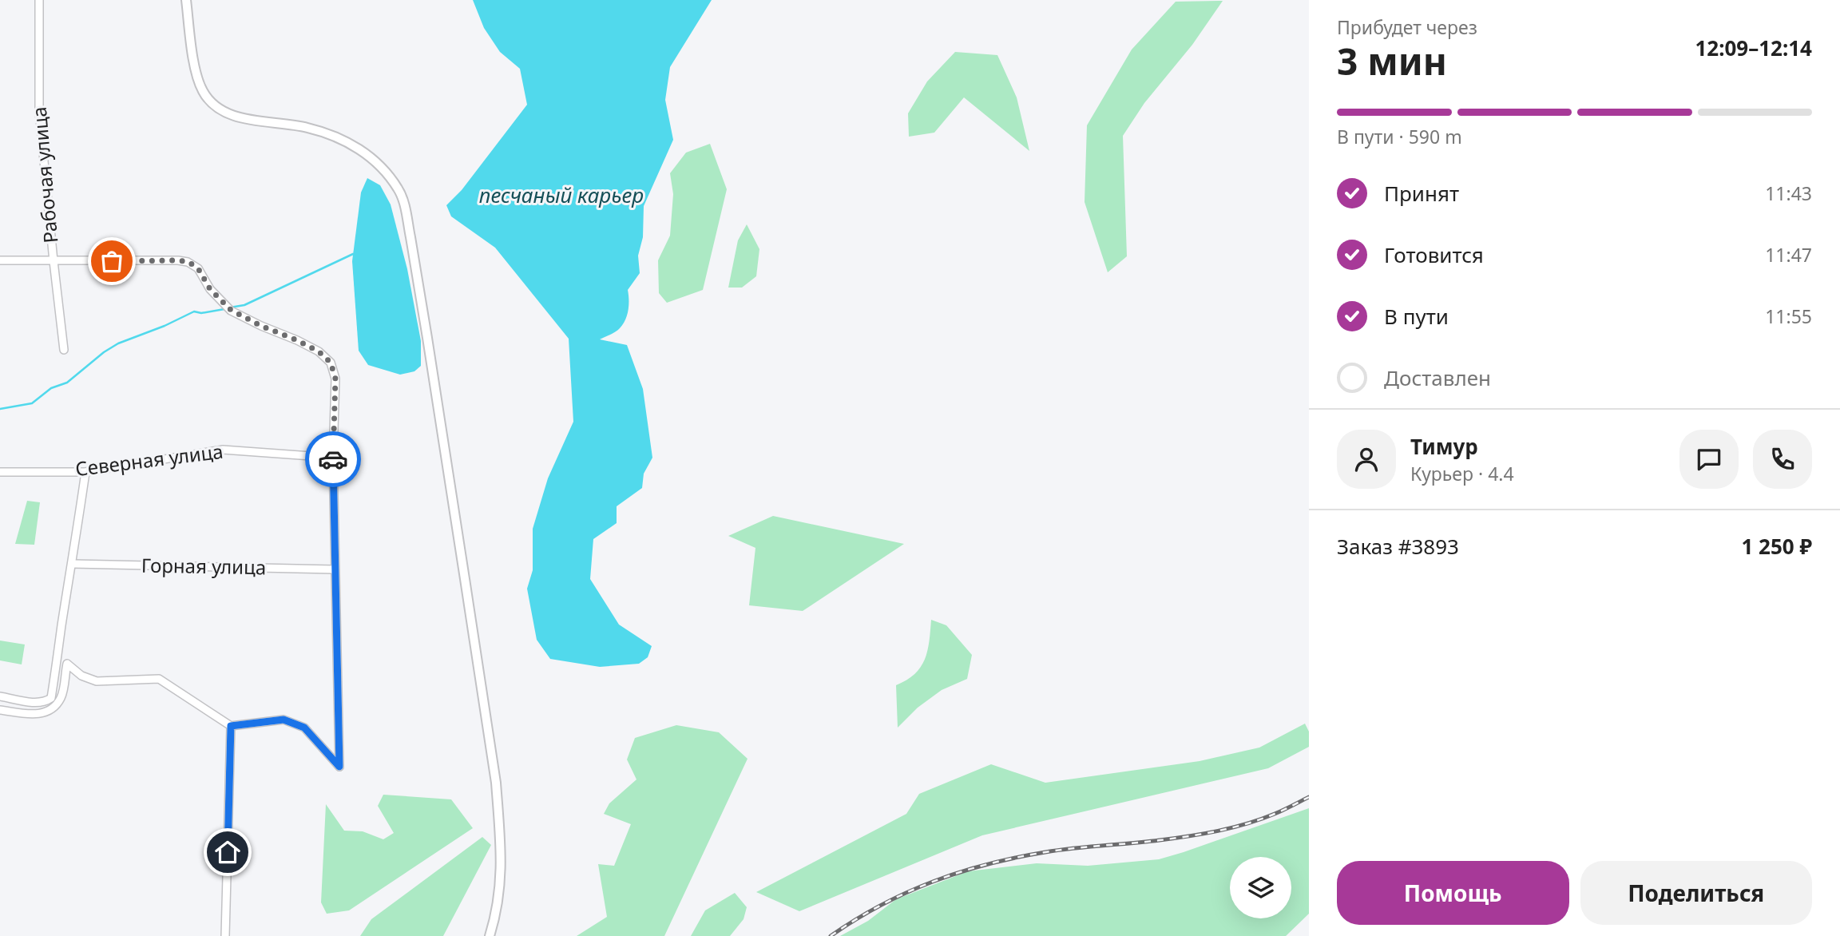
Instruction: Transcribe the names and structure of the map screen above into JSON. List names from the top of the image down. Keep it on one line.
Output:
{"streets":{"street":["Рабочая улица","Северная улица","Горная улица"]},"water":["песчаный карьер"],"page":{"heading":["3 мин","Прибудет через","12:09–12:14"],"panel":["Тимур","Курьер · 4.4","Заказ #3893","1 250 ₽"],"bar":"В пути · 590 m","list":[["Принят","11:43"],["Готовится","11:47"],["В пути","11:55"],"Доставлен"],"buttons":["Помощь","Поделиться"]}}
